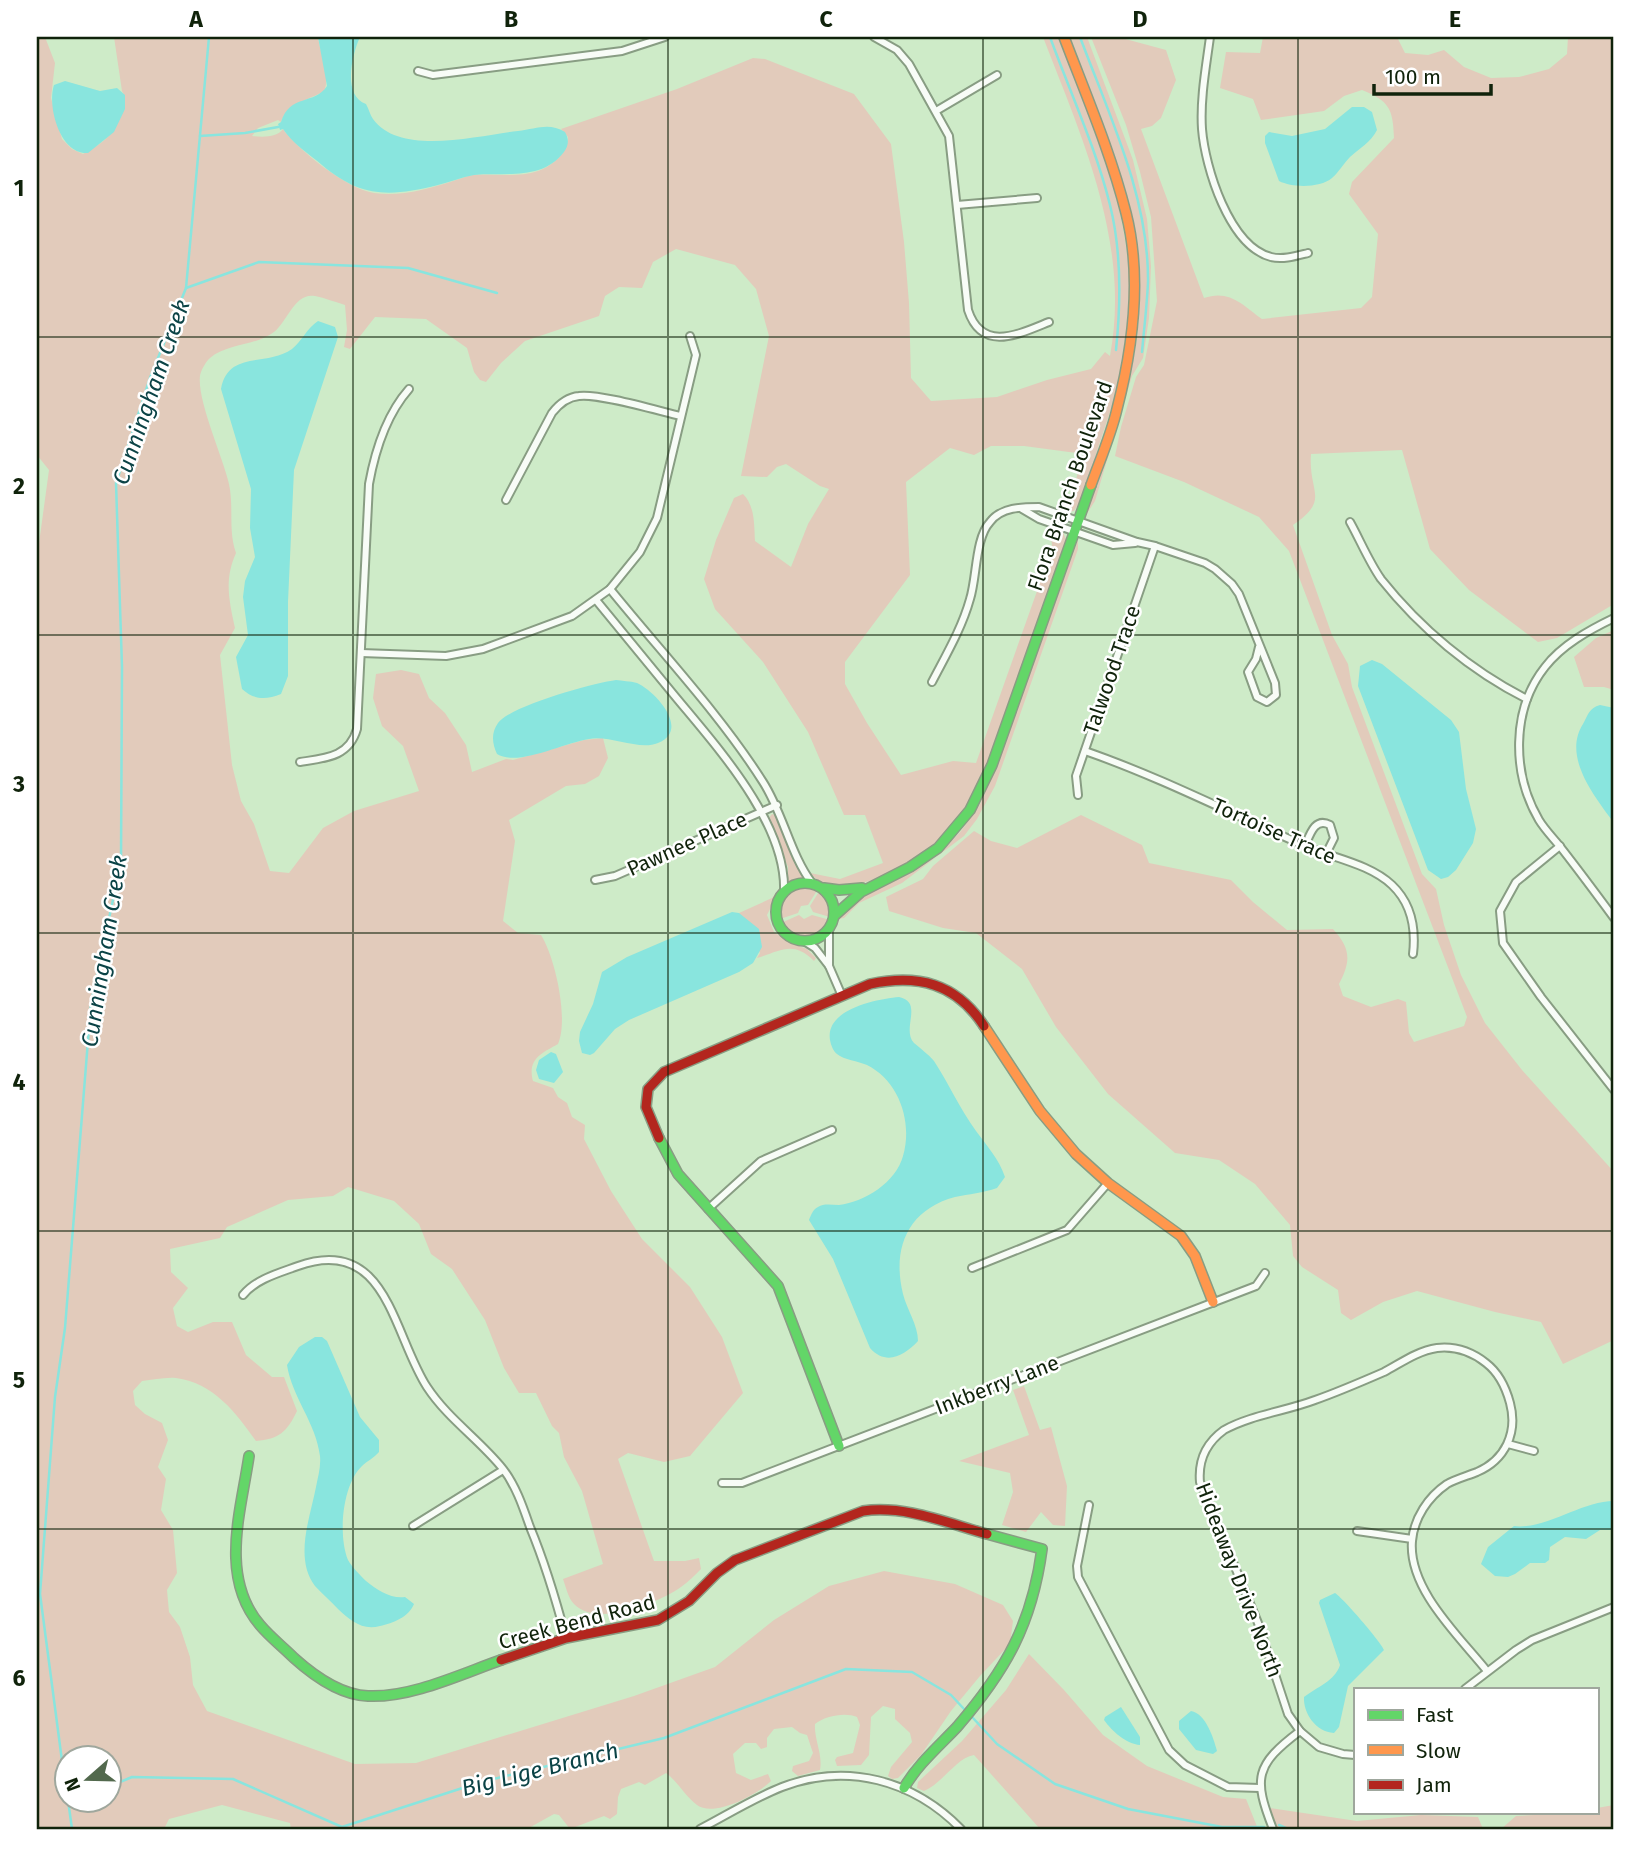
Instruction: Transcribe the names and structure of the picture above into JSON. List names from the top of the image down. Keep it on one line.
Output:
{"streets":{"street":["Flora Branch Boulevard","Talwood Trace","Tortoise Trace","Pawnee Place","Inkberry Lane","Hideaway Drive North","Creek Bend Road"]},"crossings":[["Talwood Trace","Tortoise Trace"]],"water":["Cunningham Creek","Big Lige Branch"],"legend":["Fast","Slow","Jam"],"scale_bar":"100 m","north":"left","grid":{"columns":["A","B","C","D","E"],"rows":["1","2","3","4","5","6"]}}
